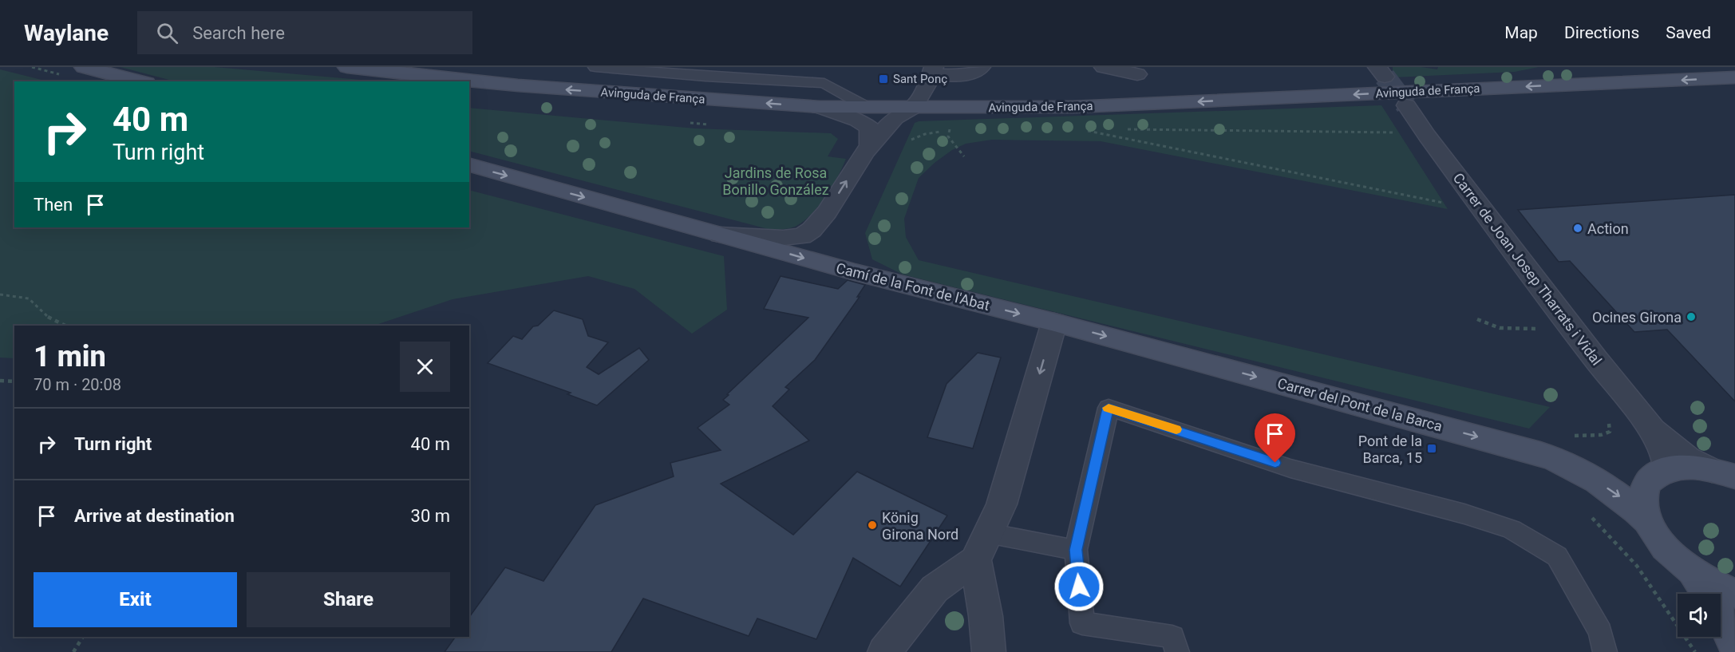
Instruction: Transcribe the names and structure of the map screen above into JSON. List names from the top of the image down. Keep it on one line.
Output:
{"streets":{"main road":["Avinguda de França","Camí de la Font de l'Abat","Carrer del Pont de la Barca"],"street":["Carrer de Joan Josep Tharrats i Vidal"]},"crossings":[["Camí de la Font de l'Abat","Carrer del Pont de la Barca"]],"one_way":["Avinguda de França","Camí de la Font de l'Abat","Carrer del Pont de la Barca"],"parks":["Jardins de Rosa Bonillo González"],"places":{"transit":["Sant Ponç","Pont de la Barca, 15"],"other":["Action","Ocines Girona","König Girona Nord"]},"page":{"header":"Waylane","search":"Search here","nav":["Map","Directions","Saved"],"turn":["40 m","Turn right"],"then":"Then","heading":["1 min","70 m · 20:08"],"list":[{"name":"Turn right","value":"40 m"},{"name":"Arrive at destination","value":"30 m"}],"buttons":["Exit","Share"]}}
